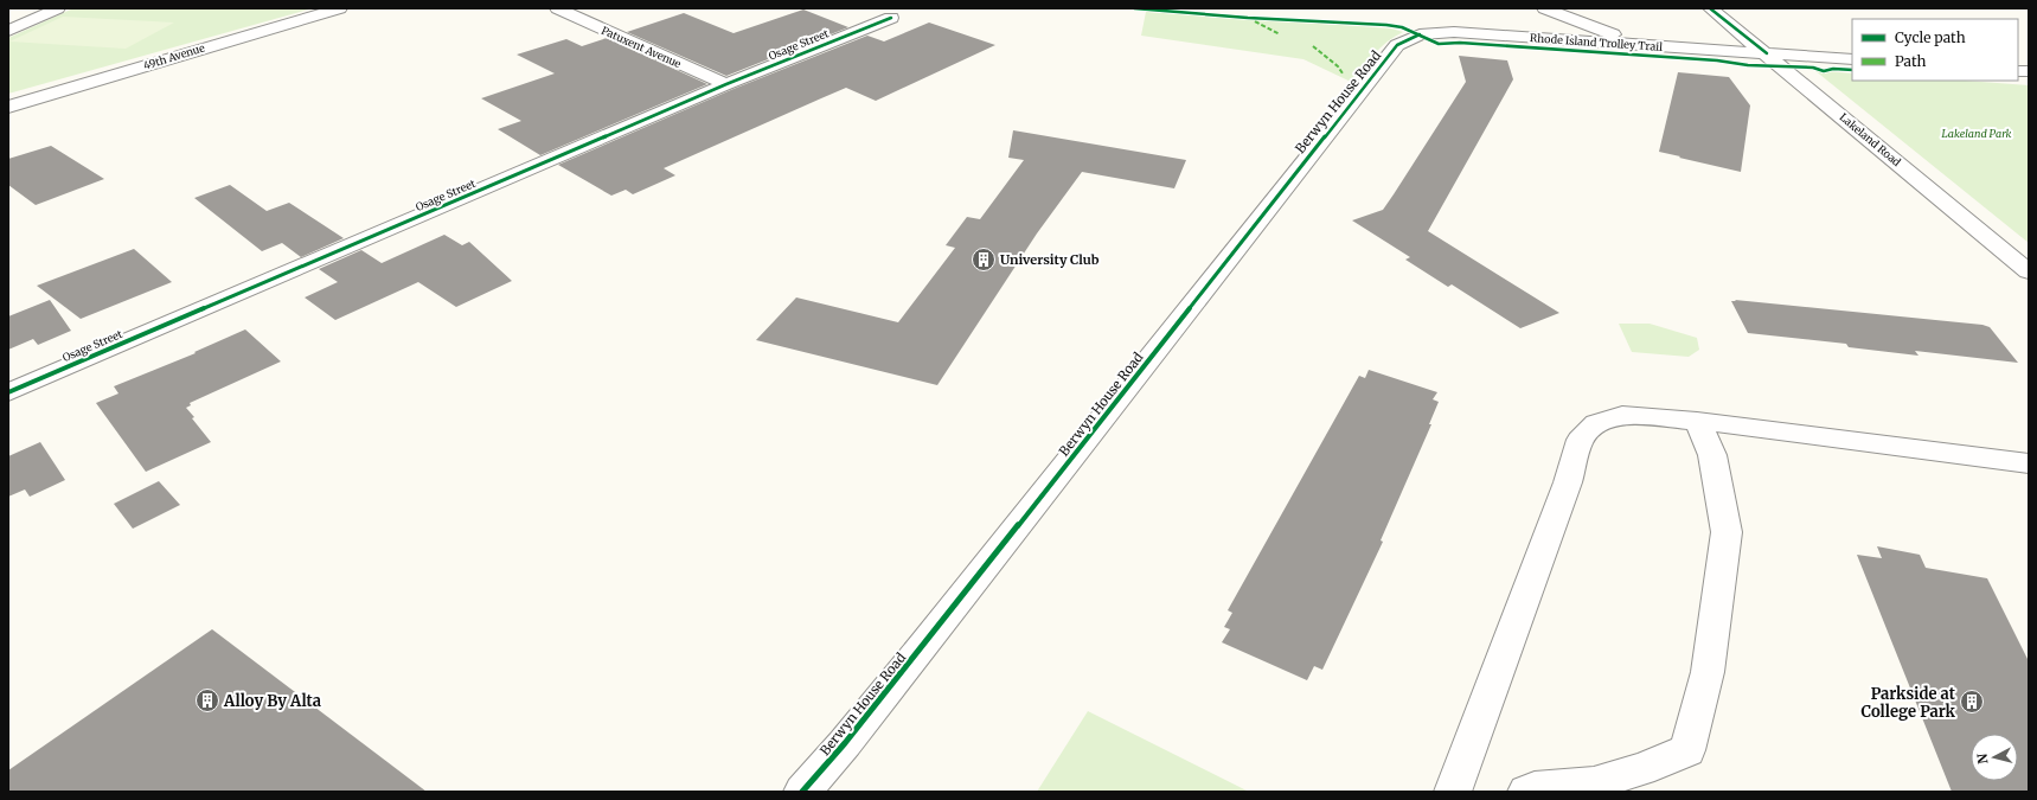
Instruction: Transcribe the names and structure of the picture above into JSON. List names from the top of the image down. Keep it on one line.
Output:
{"streets":{"street":["Osage Street","Patuxent Avenue","49th Avenue","Berwyn House Road","Lakeland Road"],"cycle path":["Rhode Island Trolley Trail"]},"crossings":[["Osage Street","Patuxent Avenue"],["Berwyn House Road","Lakeland Road"]],"parks":["Lakeland Park"],"places":{"building":["University Club","Alloy By Alta","Parkside at College Park"]},"legend":["Cycle path","Path"],"north":"left"}
